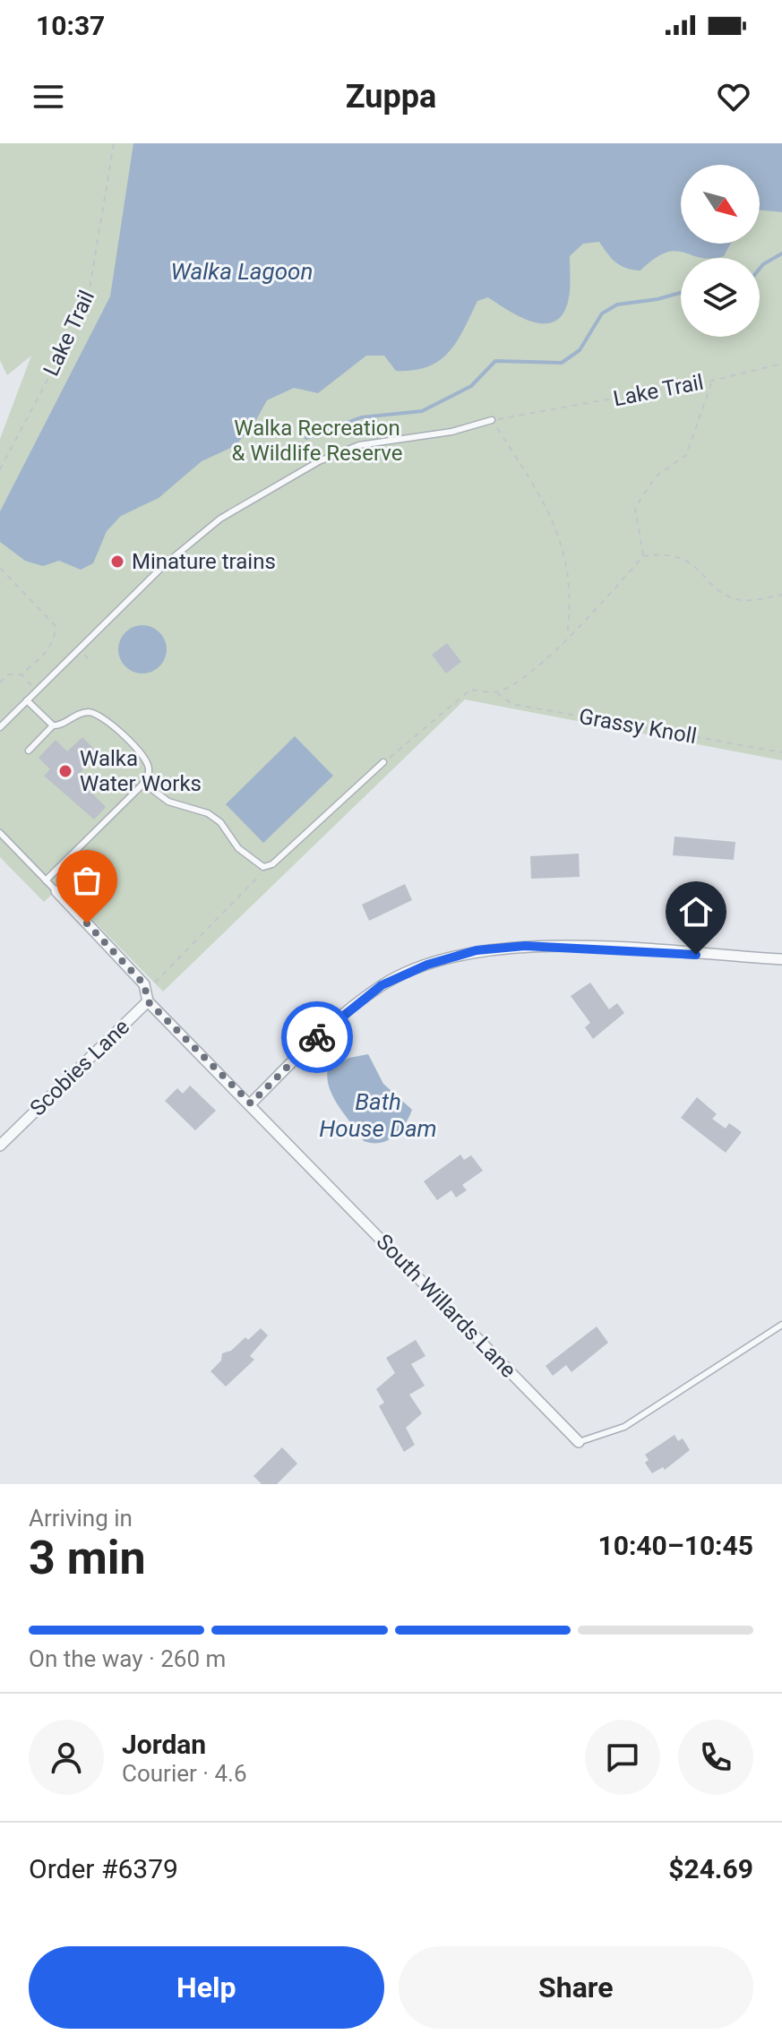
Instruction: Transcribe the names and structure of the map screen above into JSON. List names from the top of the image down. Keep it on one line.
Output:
{"streets":{"street":["Scobies Lane","South Willards Lane"],"path":["Lake Trail","Grassy Knoll"]},"crossings":[["Scobies Lane","South Willards Lane"]],"water":["Walka Lagoon","Bath House Dam"],"parks":["Walka Recreation & Wildlife Reserve"],"places":["Minature trains","Walka Water Works"],"north":"bottom right","page":{"status":"10:37","header":"Zuppa","heading":["3 min","Arriving in","10:40–10:45"],"panel":["Jordan","Courier · 4.6","Order #6379","$24.69"],"bar":"On the way · 260 m","buttons":["Help","Share"]}}
